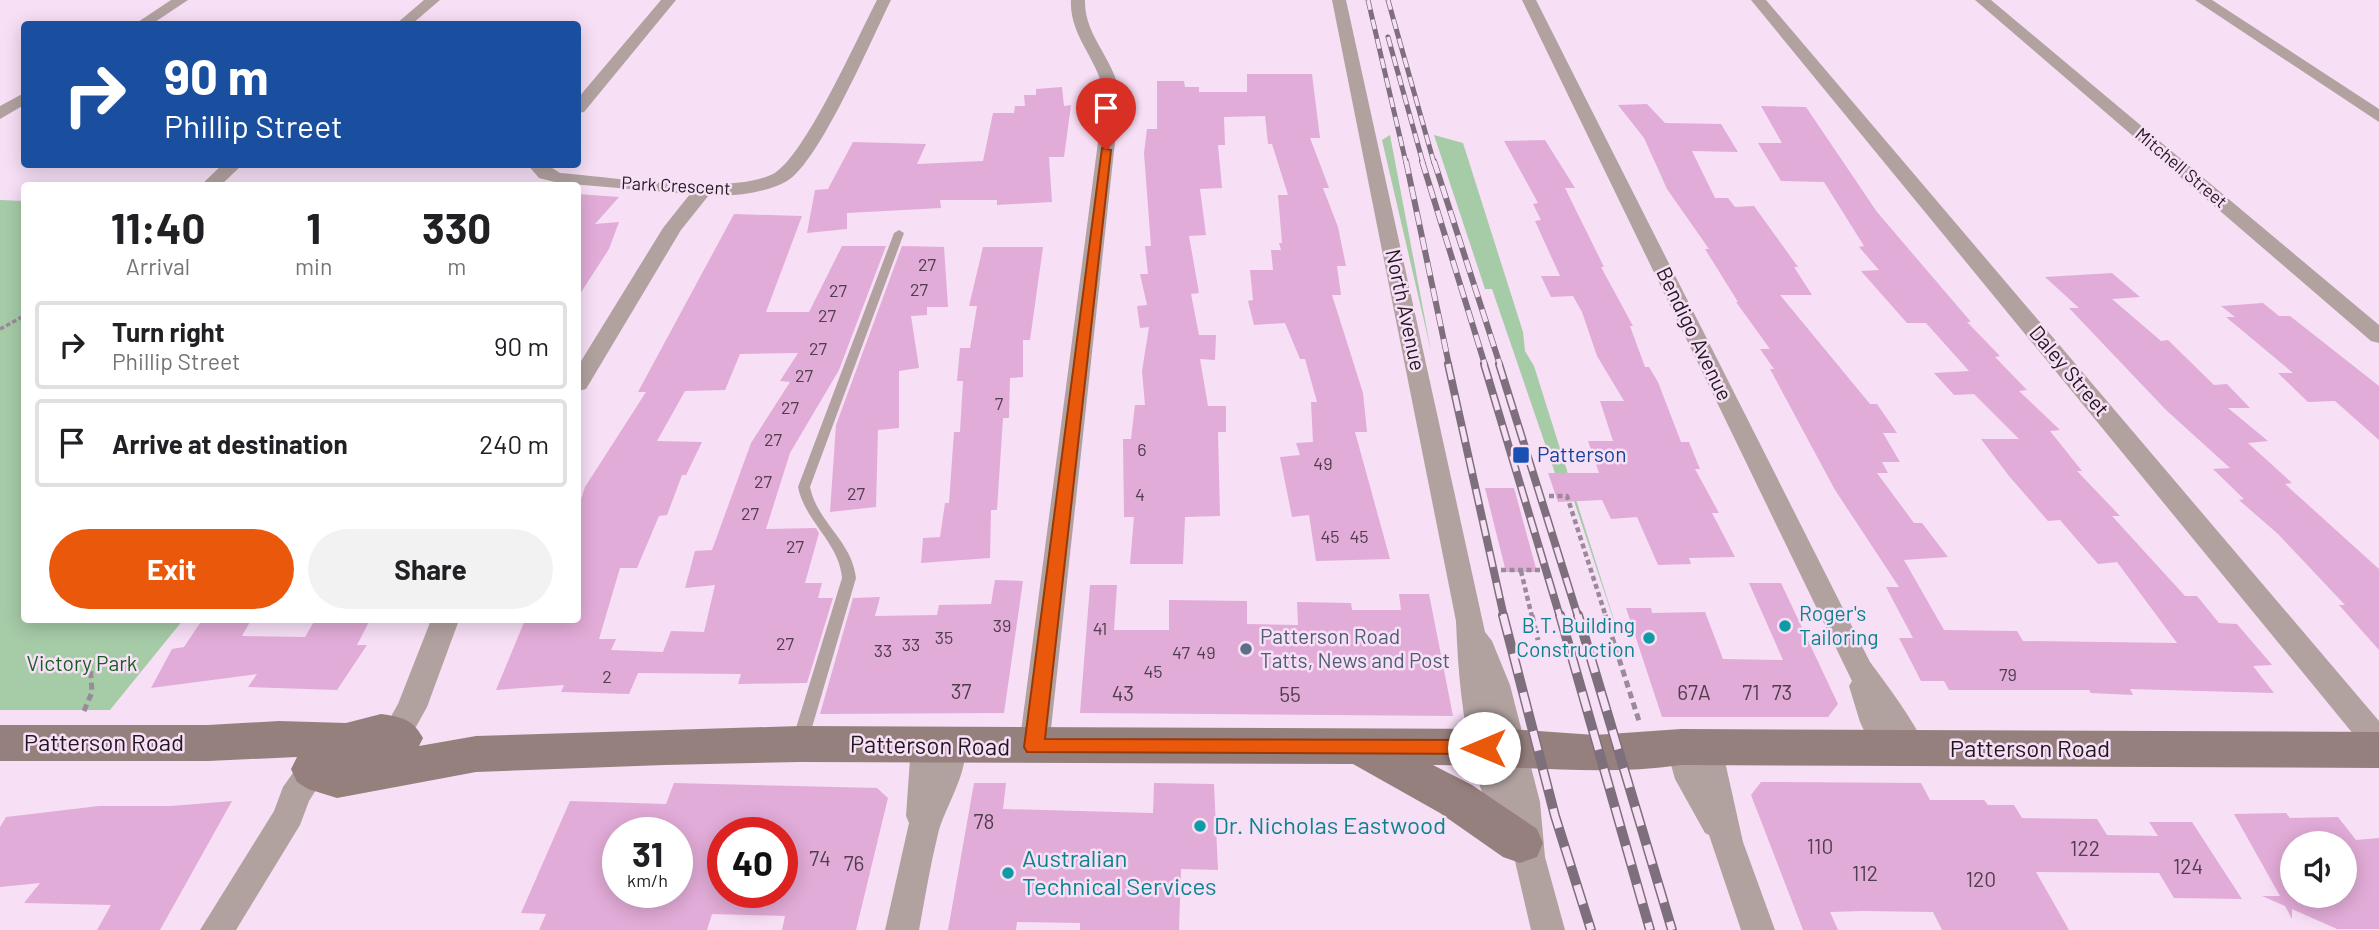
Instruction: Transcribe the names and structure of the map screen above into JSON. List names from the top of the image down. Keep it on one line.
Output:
{"streets":{"street":["Mitchell Street","Park Crescent","North Avenue","Bendigo Avenue","Daley Street","Patterson Road"]},"crossings":[["North Avenue","Patterson Road"],["Bendigo Avenue","Patterson Road"],["Daley Street","Patterson Road"]],"parks":["Victory Park"],"places":{"transit":["Patterson"],"other":["Roger's Tailoring","B.T. Building Construction","Patterson Road Tatts, News and Post","Dr. Nicholas Eastwood","Australian Technical Services"]},"house_numbers":["27","27","27","27","27","27","7","27","27","6","49","27","27","4","27","45","45","27","39","41","35","27","33","33","47","49","45","79","2","37","67A","71","73","43","55","78","110","122","74","76","124","112","120"],"page":{"turn":["90 m","Phillip Street"],"eta":["11:40","Arrival","1","min","330","m"],"list":[{"name":"Turn right","note":"Phillip Street","value":"90 m"},{"name":"Arrive at destination","value":"240 m"}],"buttons":["Exit","Share"],"speed":"31 km/h","limit":"40"}}
